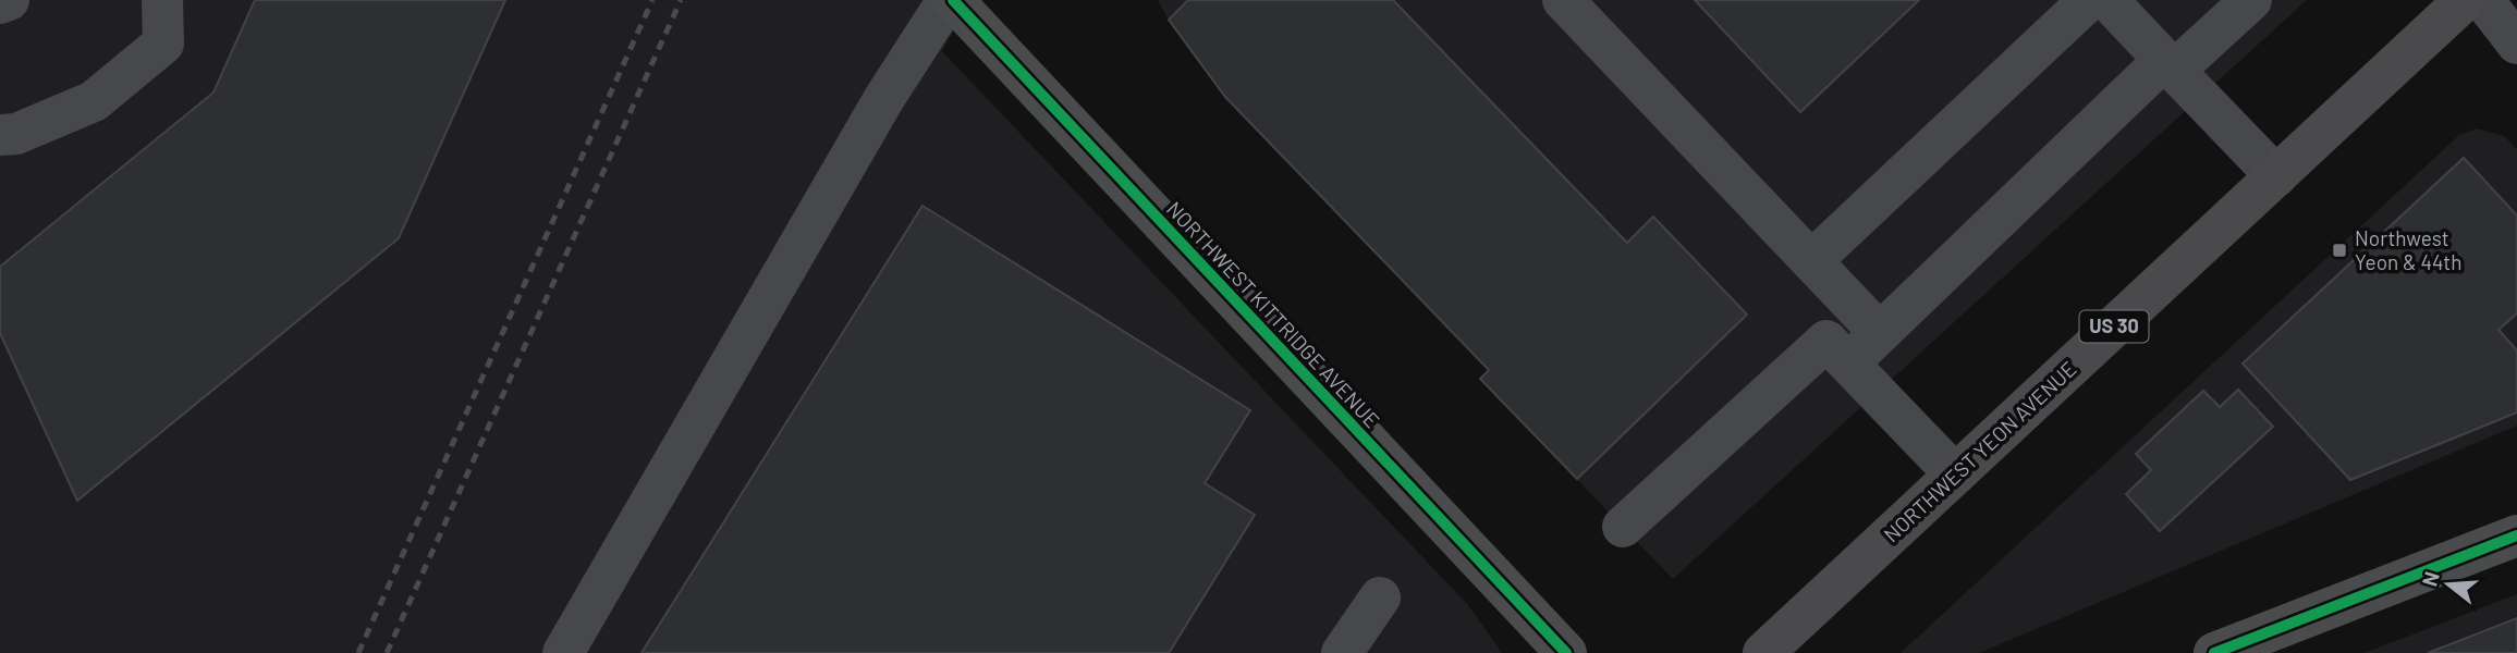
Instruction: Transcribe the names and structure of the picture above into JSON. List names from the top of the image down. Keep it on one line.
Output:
{"streets":{"highway":["US 30","NORTHWEST YEON AVENUE"],"main road":["NORTHWEST KITTRIDGE AVENUE"]},"places":{"transit":["Northwest Yeon & 44th"]},"north":"left"}
